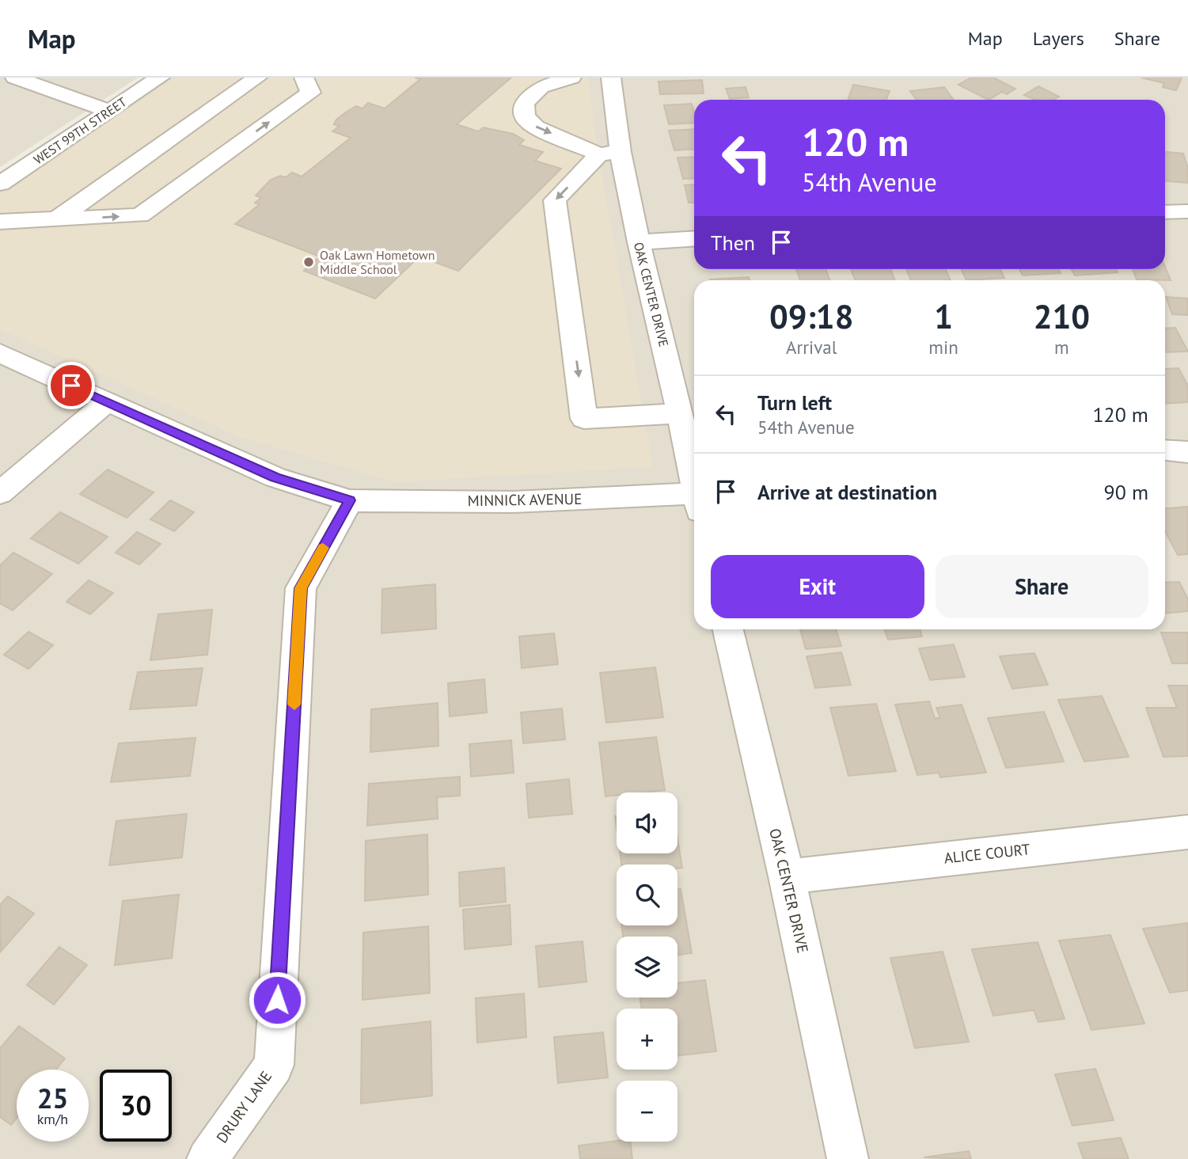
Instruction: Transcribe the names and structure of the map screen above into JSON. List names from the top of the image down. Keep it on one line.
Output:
{"streets":{"street":["WEST 99TH STREET","OAK CENTER DRIVE","MINNICK AVENUE","ALICE COURT","DRURY LANE"]},"crossings":[["OAK CENTER DRIVE","ALICE COURT"],["MINNICK AVENUE","DRURY LANE"]],"places":["Oak Lawn Hometown Middle School"],"page":{"header":"Map","nav":["Map","Layers","Share"],"turn":["120 m","54th Avenue"],"then":"Then","eta":["09:18","Arrival","1","min","210","m"],"list":[{"name":"Turn left","note":"54th Avenue","value":"120 m"},{"name":"Arrive at destination","value":"90 m"}],"buttons":["Exit","Share"],"map_buttons":["+","−"],"speed":"25 km/h","limit":"30"}}
